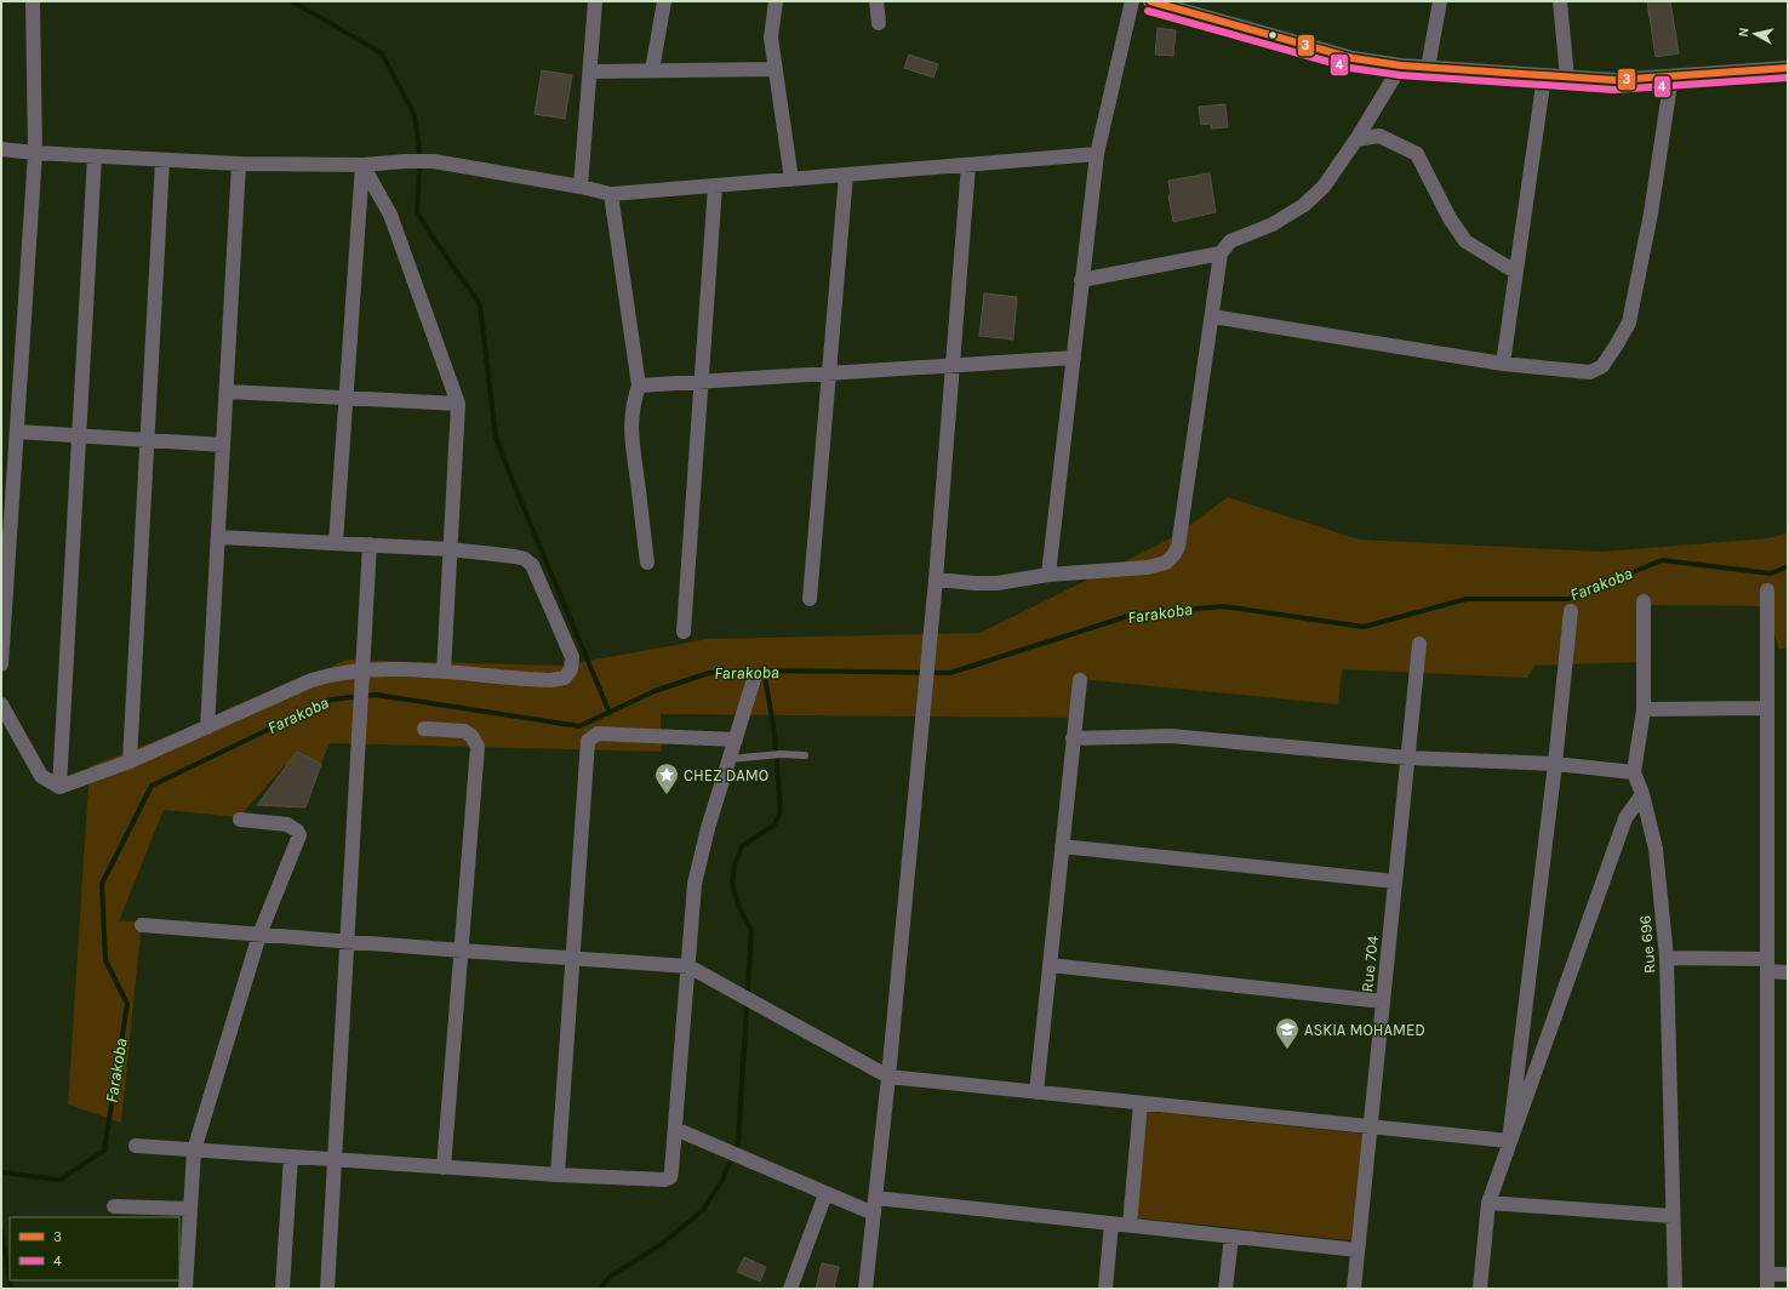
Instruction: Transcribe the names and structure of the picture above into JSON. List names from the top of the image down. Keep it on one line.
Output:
{"streets":{"street":["Rue 696","Rue 704"]},"water":["Farakoba"],"places":{"place":["CHEZ DAMO"],"school or university":["ASKIA MOHAMED"]},"lines":["transit line 3","transit line 4"],"legend":["3","4"],"north":"left"}
